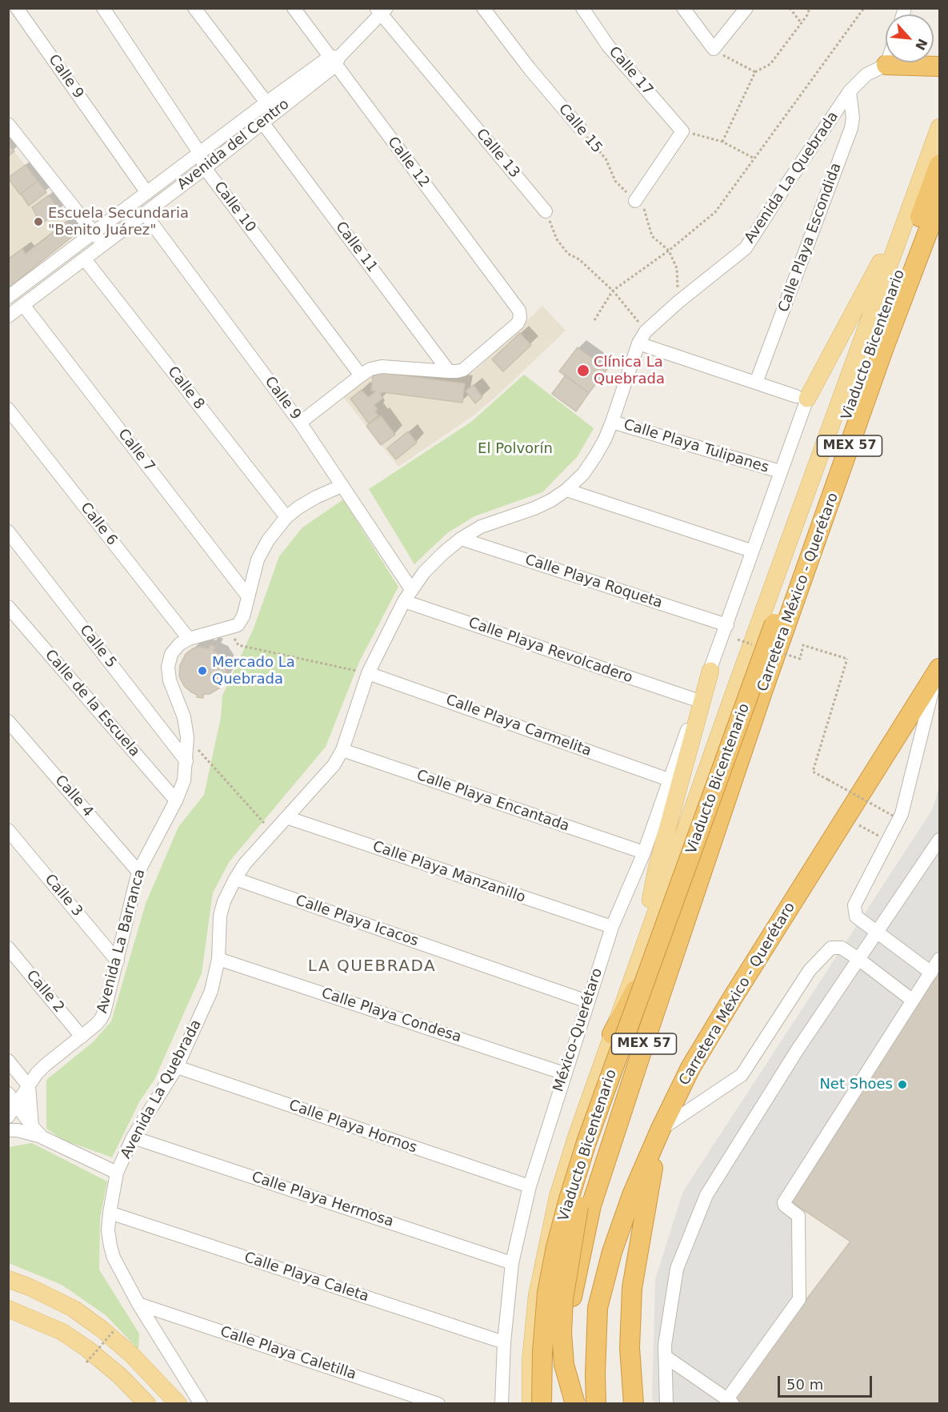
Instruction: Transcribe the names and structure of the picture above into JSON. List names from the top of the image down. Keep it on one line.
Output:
{"streets":{"highway":["Viaducto Bicentenario","MEX 57","Carretera México - Querétaro"],"street":["Calle 17","Calle 9","Calle 15","Avenida del Centro","Calle 13","Calle 12","Avenida La Quebrada","Calle 10","Calle Playa Escondida","Calle 11","Calle 8","Calle Playa Tulipanes","Calle 7","Calle 6","Calle Playa Roqueta","Calle 5","Calle Playa Revolcadero","Calle de la Escuela","Calle Playa Carmelita","Calle 4","Calle Playa Encantada","Calle Playa Manzanillo","Calle 3","Calle Playa Icacos","Avenida La Barranca","Calle 2","Calle Playa Condesa","México-Querétaro","Calle Playa Hornos","Calle Playa Hermosa","Calle Playa Caleta","Calle Playa Caletilla"]},"crossings":[["Calle 9","Avenida del Centro"],["Calle 9","Avenida La Quebrada"],["Avenida del Centro","Calle 13"],["Avenida del Centro","Calle 12"],["Avenida del Centro","Calle 10"],["Avenida del Centro","Calle 11"],["Avenida del Centro","Calle 8"],["Avenida del Centro","Calle 7"],["Calle 12","Calle 11"],["Avenida La Quebrada","Calle Playa Escondida"],["Avenida La Quebrada","Calle Playa Tulipanes"],["Avenida La Quebrada","Calle Playa Roqueta"],["Avenida La Quebrada","Calle Playa Revolcadero"],["Avenida La Quebrada","Calle Playa Carmelita"],["Avenida La Quebrada","Calle Playa Encantada"],["Avenida La Quebrada","Calle Playa Manzanillo"],["Avenida La Quebrada","Calle Playa Icacos"],["Avenida La Quebrada","Calle Playa Condesa"],["Avenida La Quebrada","Calle Playa Hornos"],["Avenida La Quebrada","Calle Playa Hermosa"],["Avenida La Quebrada","Calle Playa Caleta"],["Avenida La Quebrada","Calle Playa Caletilla"],["Calle Playa Tulipanes","México-Querétaro"],["Calle 6","Avenida La Barranca"],["Calle Playa Roqueta","México-Querétaro"],["Calle 5","Avenida La Barranca"],["Calle Playa Revolcadero","México-Querétaro"],["Calle de la Escuela","Avenida La Barranca"],["Calle Playa Carmelita","México-Querétaro"],["Calle 4","Avenida La Barranca"],["Calle Playa Encantada","México-Querétaro"],["Calle Playa Manzanillo","México-Querétaro"],["Calle 3","Avenida La Barranca"],["Calle Playa Icacos","México-Querétaro"],["Avenida La Barranca","Calle 2"],["Calle Playa Condesa","México-Querétaro"],["México-Querétaro","Calle Playa Hornos"],["México-Querétaro","Calle Playa Hermosa"],["México-Querétaro","Calle Playa Caleta"]],"districts":["LA QUEBRADA"],"parks":["El Polvorín"],"places":["Escuela Secundaria \"Benito Juárez\"","Clínica La Quebrada","Mercado La Quebrada","Net Shoes"],"scale_bar":"50 m","north":"bottom right"}
